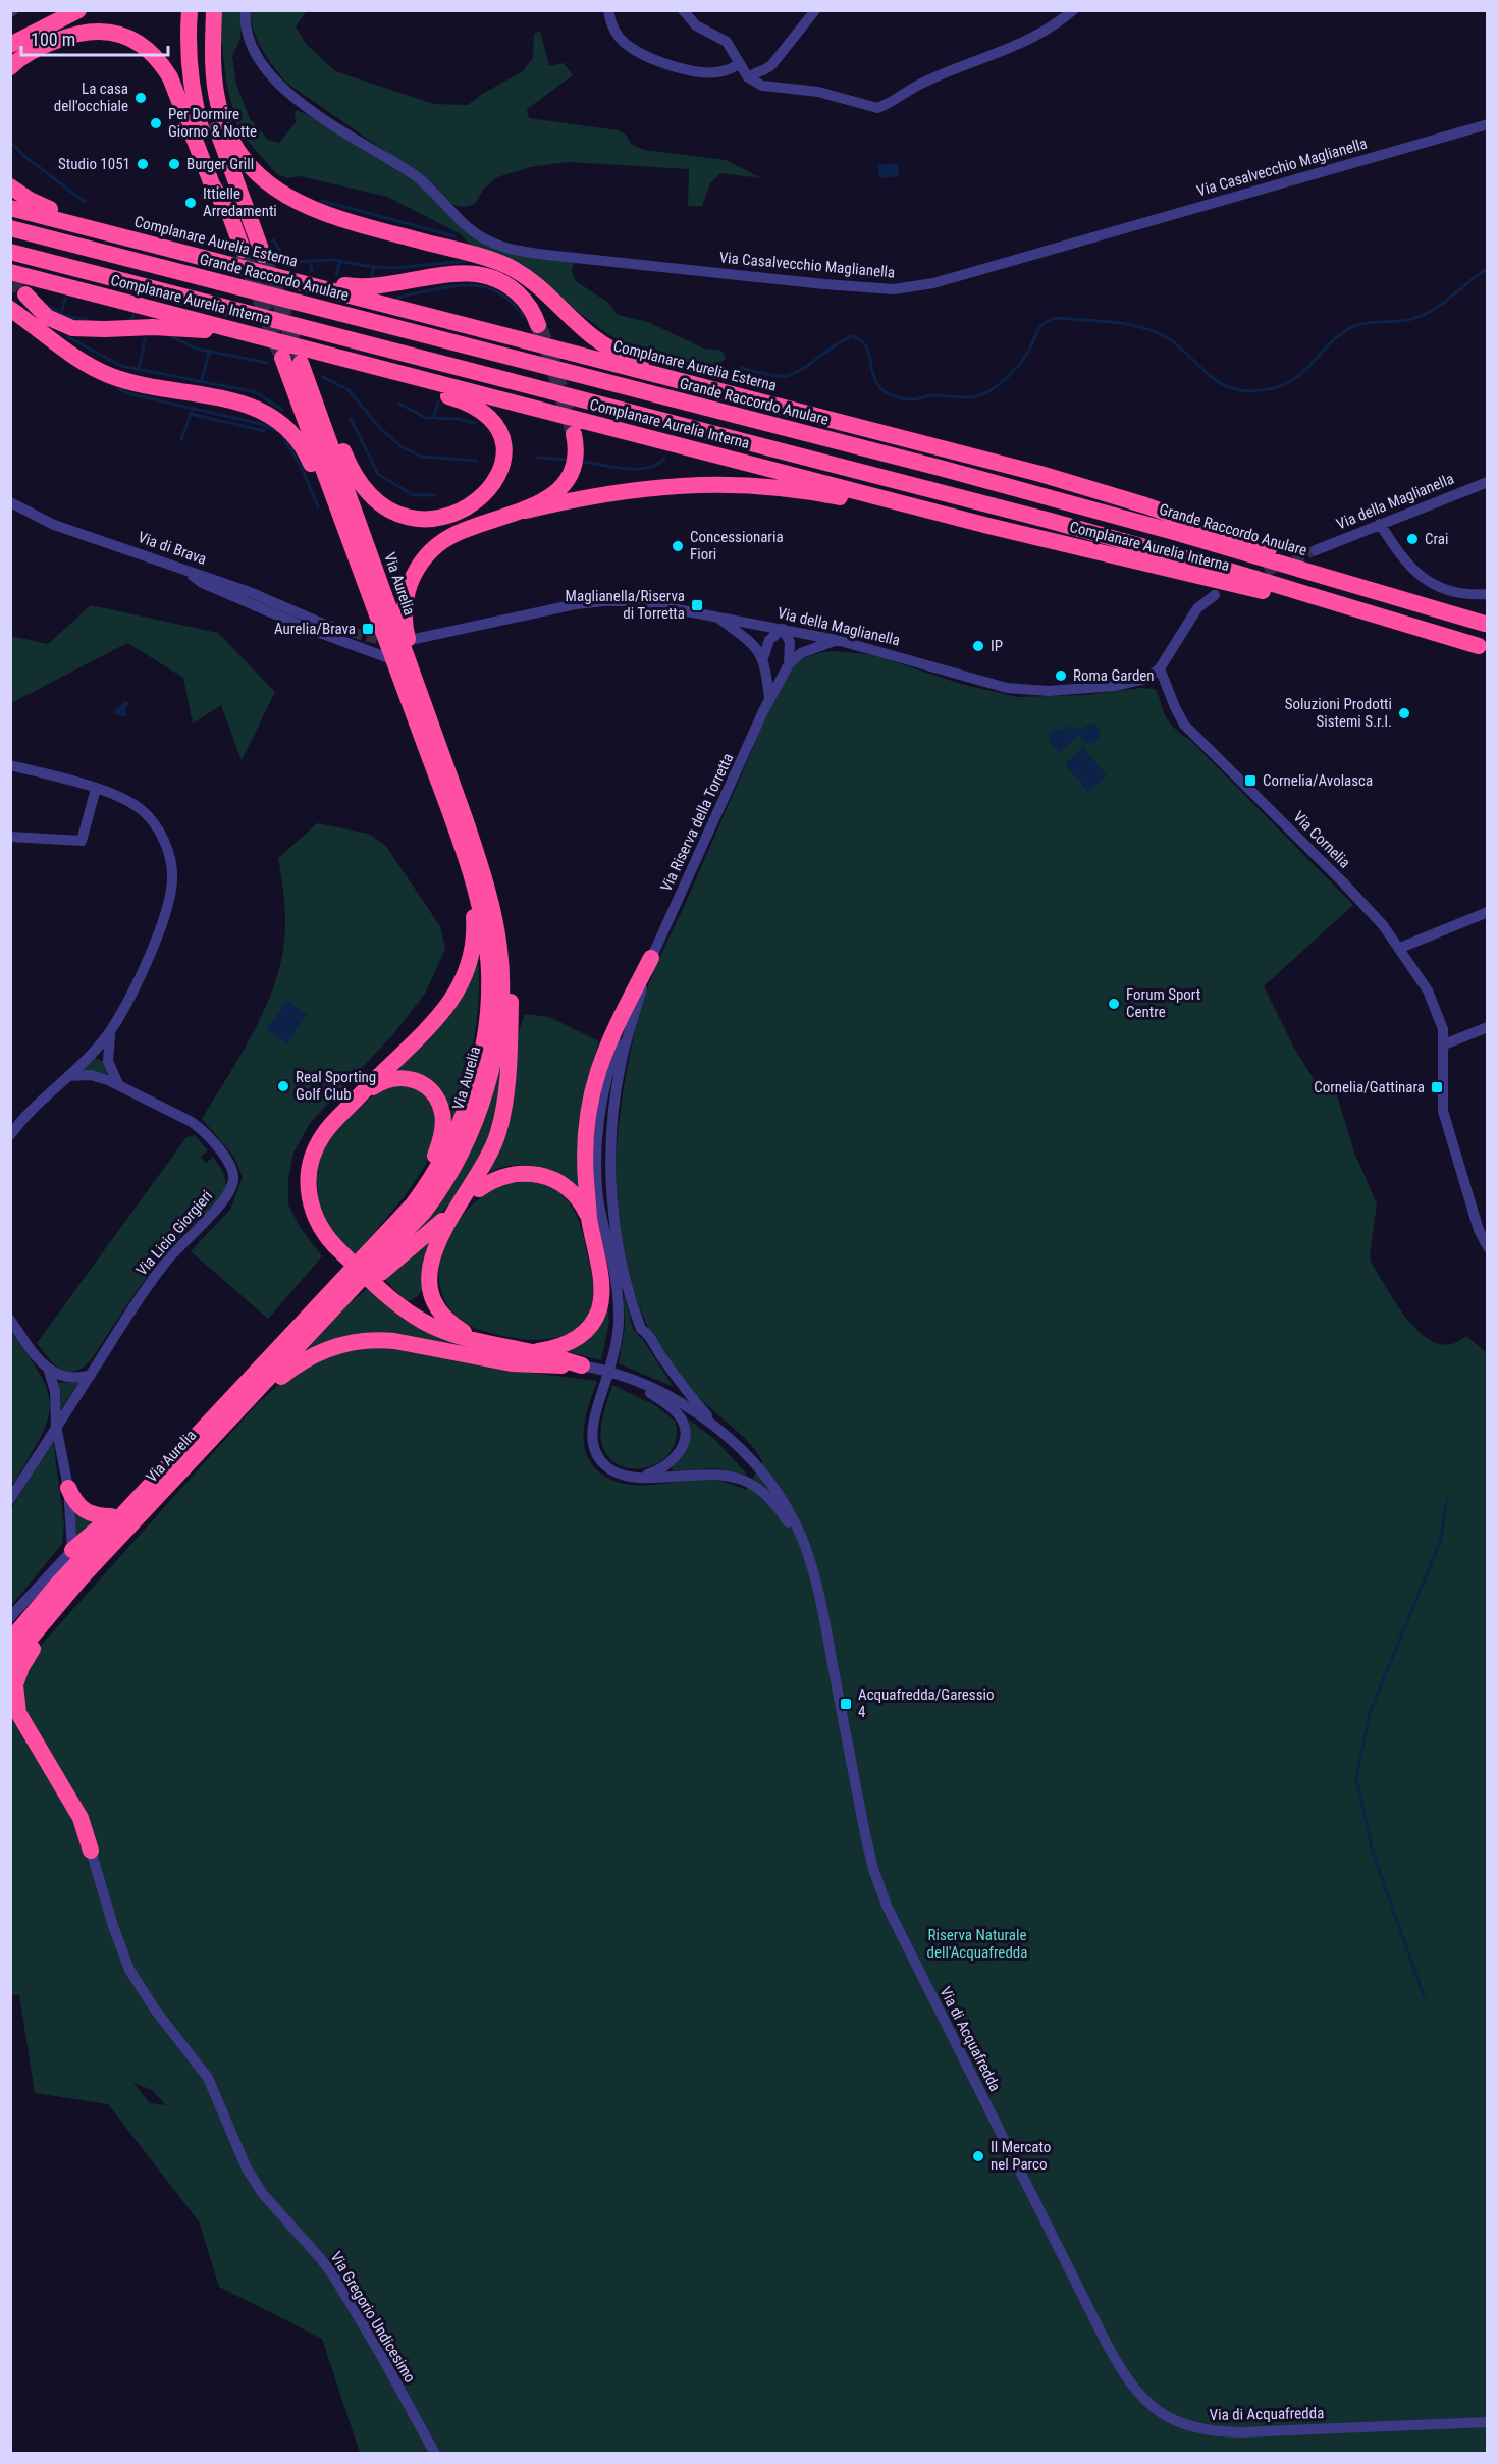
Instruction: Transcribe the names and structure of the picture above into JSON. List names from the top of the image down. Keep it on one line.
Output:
{"streets":{"highway":["Complanare Aurelia Esterna","Grande Raccordo Anulare","Complanare Aurelia Interna","Via Aurelia"],"street":["Via Casalvecchio Maglianella","Via della Maglianella","Via di Brava","Via Riserva della Torretta","Via Cornelia","Via Licio Giorgieri","Via di Acquafredda","Via Gregorio Undicesimo"]},"crossings":[["Complanare Aurelia Esterna","Grande Raccordo Anulare"],["Complanare Aurelia Esterna","Via della Maglianella"],["Grande Raccordo Anulare","Via della Maglianella"],["Complanare Aurelia Interna","Via della Maglianella"],["Via della Maglianella","Via Cornelia"]],"parks":["Riserva Naturale dell'Acquafredda"],"places":{"other":["La casa dell'occhiale","Per Dormire Giorno & Notte","Studio 1051","Burger Grill","Ittielle Arredamenti","Crai","Concessionaria Fiori","IP","Roma Garden","Soluzioni Prodotti Sistemi S.r.l.","Forum Sport Centre","Real Sporting Golf Club","Il Mercato nel Parco"],"transit":["Maglianella/Riserva di Torretta","Aurelia/Brava","Cornelia/Avolasca","Cornelia/Gattinara","Acquafredda/Garessio 4"]},"scale_bar":"100 m"}
